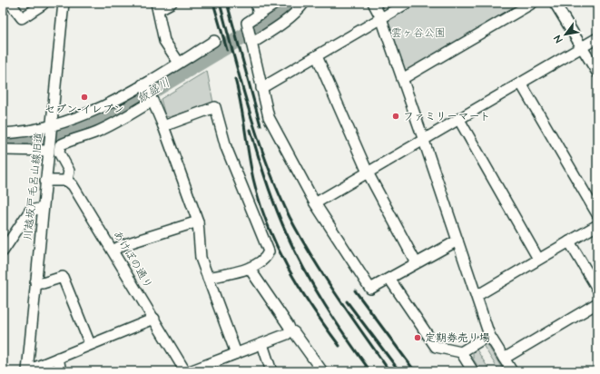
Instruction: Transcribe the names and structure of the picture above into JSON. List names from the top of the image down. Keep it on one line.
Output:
{"streets":{"street":["川越坂戸毛呂山線旧道","あけぼの通り"]},"water":["飯盛川"],"parks":["雲ヶ谷公園"],"places":["セブン-イレブン","ファミリーマート","定期券売り場"],"north":"bottom left"}
